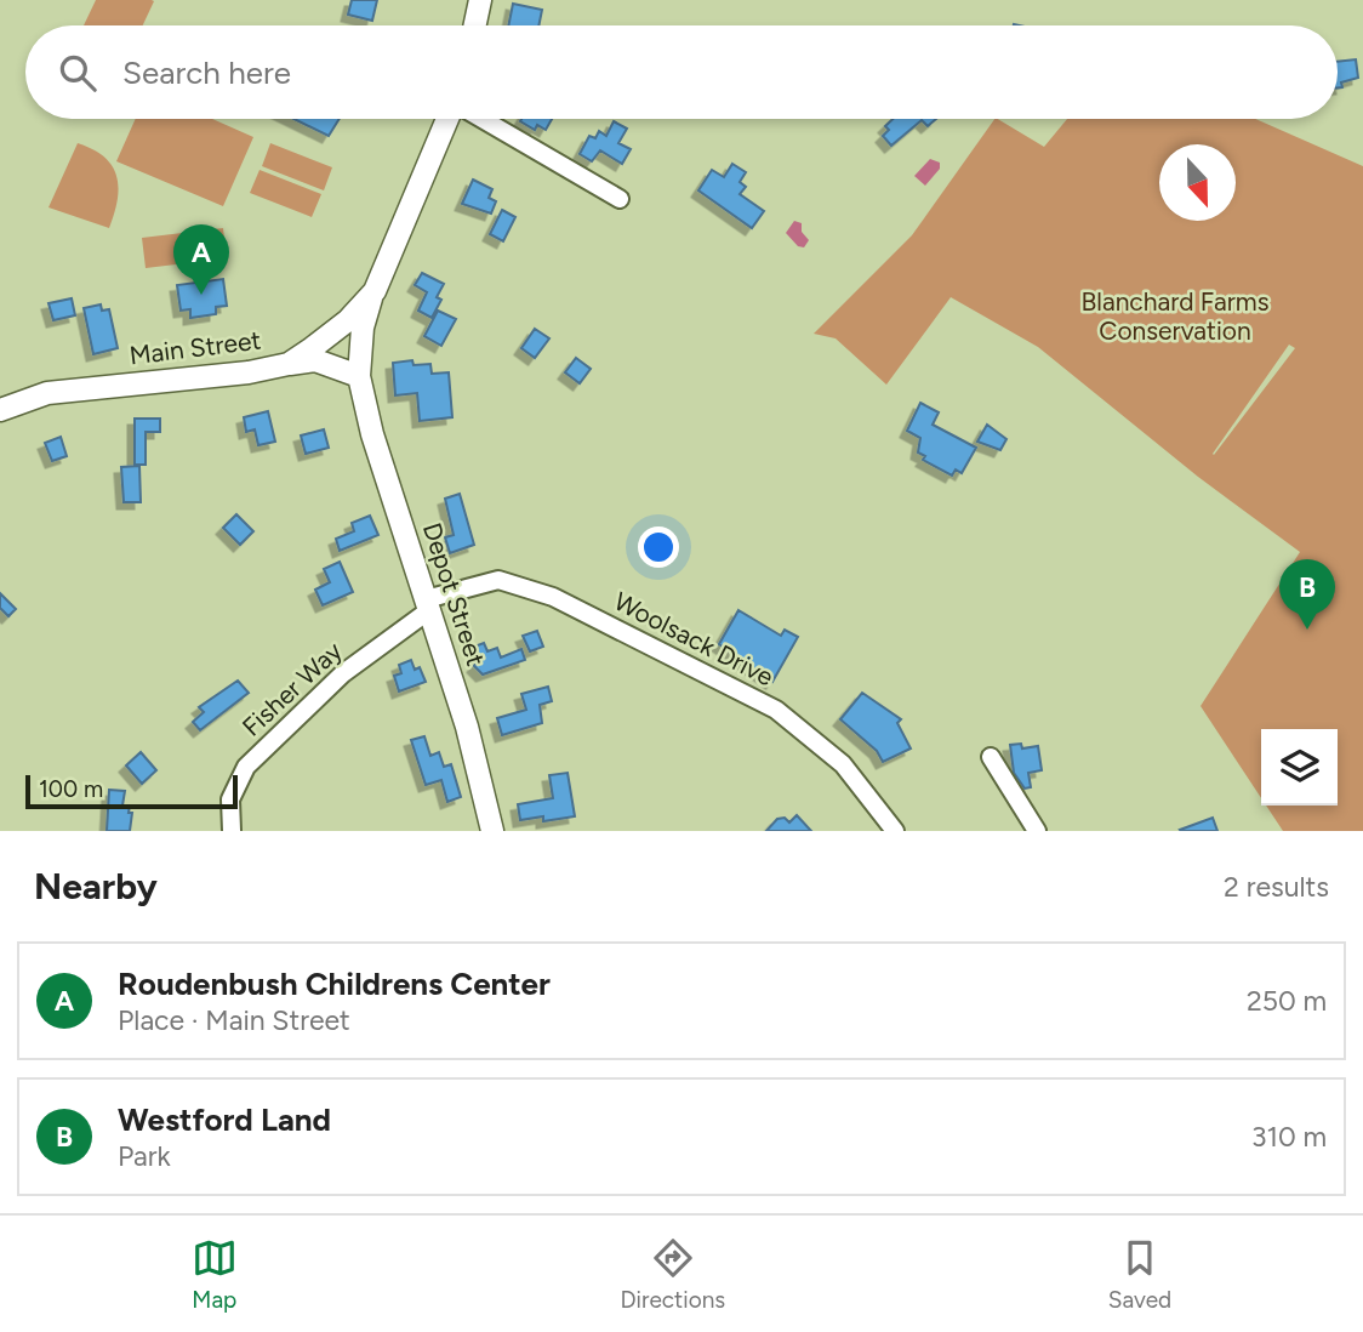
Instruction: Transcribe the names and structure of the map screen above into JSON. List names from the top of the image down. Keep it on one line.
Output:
{"streets":{"main road":["Main Street","Depot Street"],"street":["Woolsack Drive","Fisher Way"]},"crossings":[["Main Street","Depot Street"],["Depot Street","Woolsack Drive"],["Depot Street","Fisher Way"],["Woolsack Drive","Fisher Way"]],"parks":["Blanchard Farms Conservation"],"scale_bar":"100 m","north":"bottom","page":{"search":"Search here","pins":["A","B"],"scale":"100 m","heading":["Nearby","2 results"],"list":[{"mark":"A","name":"Roudenbush Childrens Center","note":"Place · Main Street","value":"250 m"},{"mark":"B","name":"Westford Land","note":"Park","value":"310 m"}],"nav":["Map","Directions","Saved"]}}
